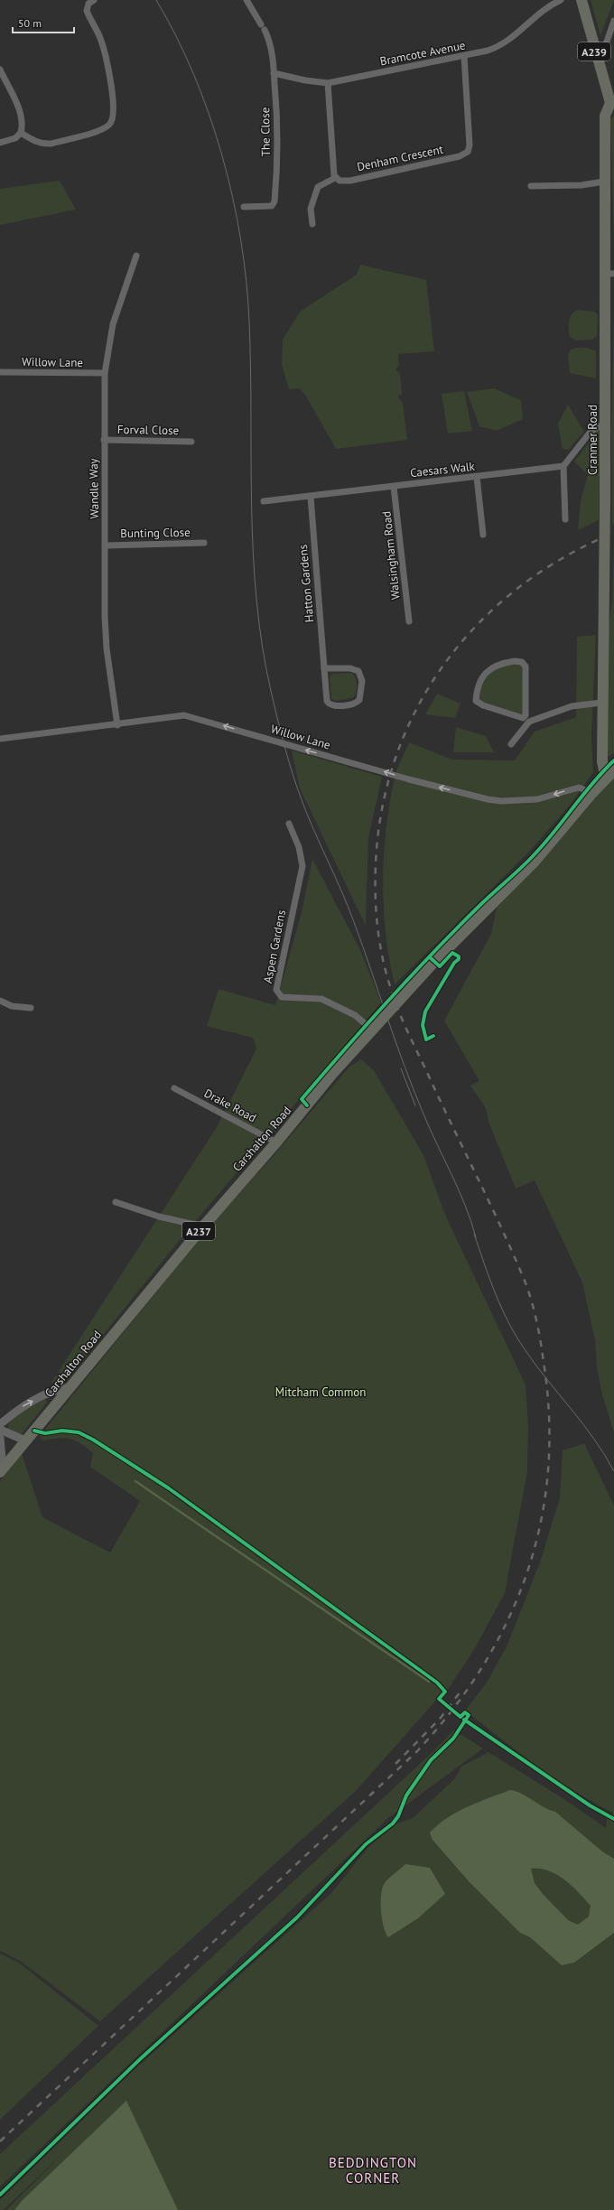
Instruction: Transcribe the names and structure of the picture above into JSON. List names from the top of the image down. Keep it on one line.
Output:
{"streets":{"main road":["A239","Cranmer Road","Carshalton Road","A237"],"street":["Bramcote Avenue","The Close","Denham Crescent","Willow Lane","Forval Close","Caesars Walk","Wandle Way","Bunting Close","Walsingham Road","Hatton Gardens","Aspen Gardens","Drake Road"]},"crossings":[["A239","Cranmer Road"],["Bramcote Avenue","The Close"],["Bramcote Avenue","Denham Crescent"],["Willow Lane","Wandle Way"],["Willow Lane","Carshalton Road"],["Forval Close","Wandle Way"],["Cranmer Road","Carshalton Road"],["Caesars Walk","Walsingham Road"],["Caesars Walk","Hatton Gardens"],["Wandle Way","Bunting Close"],["Aspen Gardens","Carshalton Road"],["Drake Road","Carshalton Road"]],"one_way":["Willow Lane"],"districts":["BEDDINGTON CORNER"],"parks":["Mitcham Common"],"scale_bar":"50 m"}
